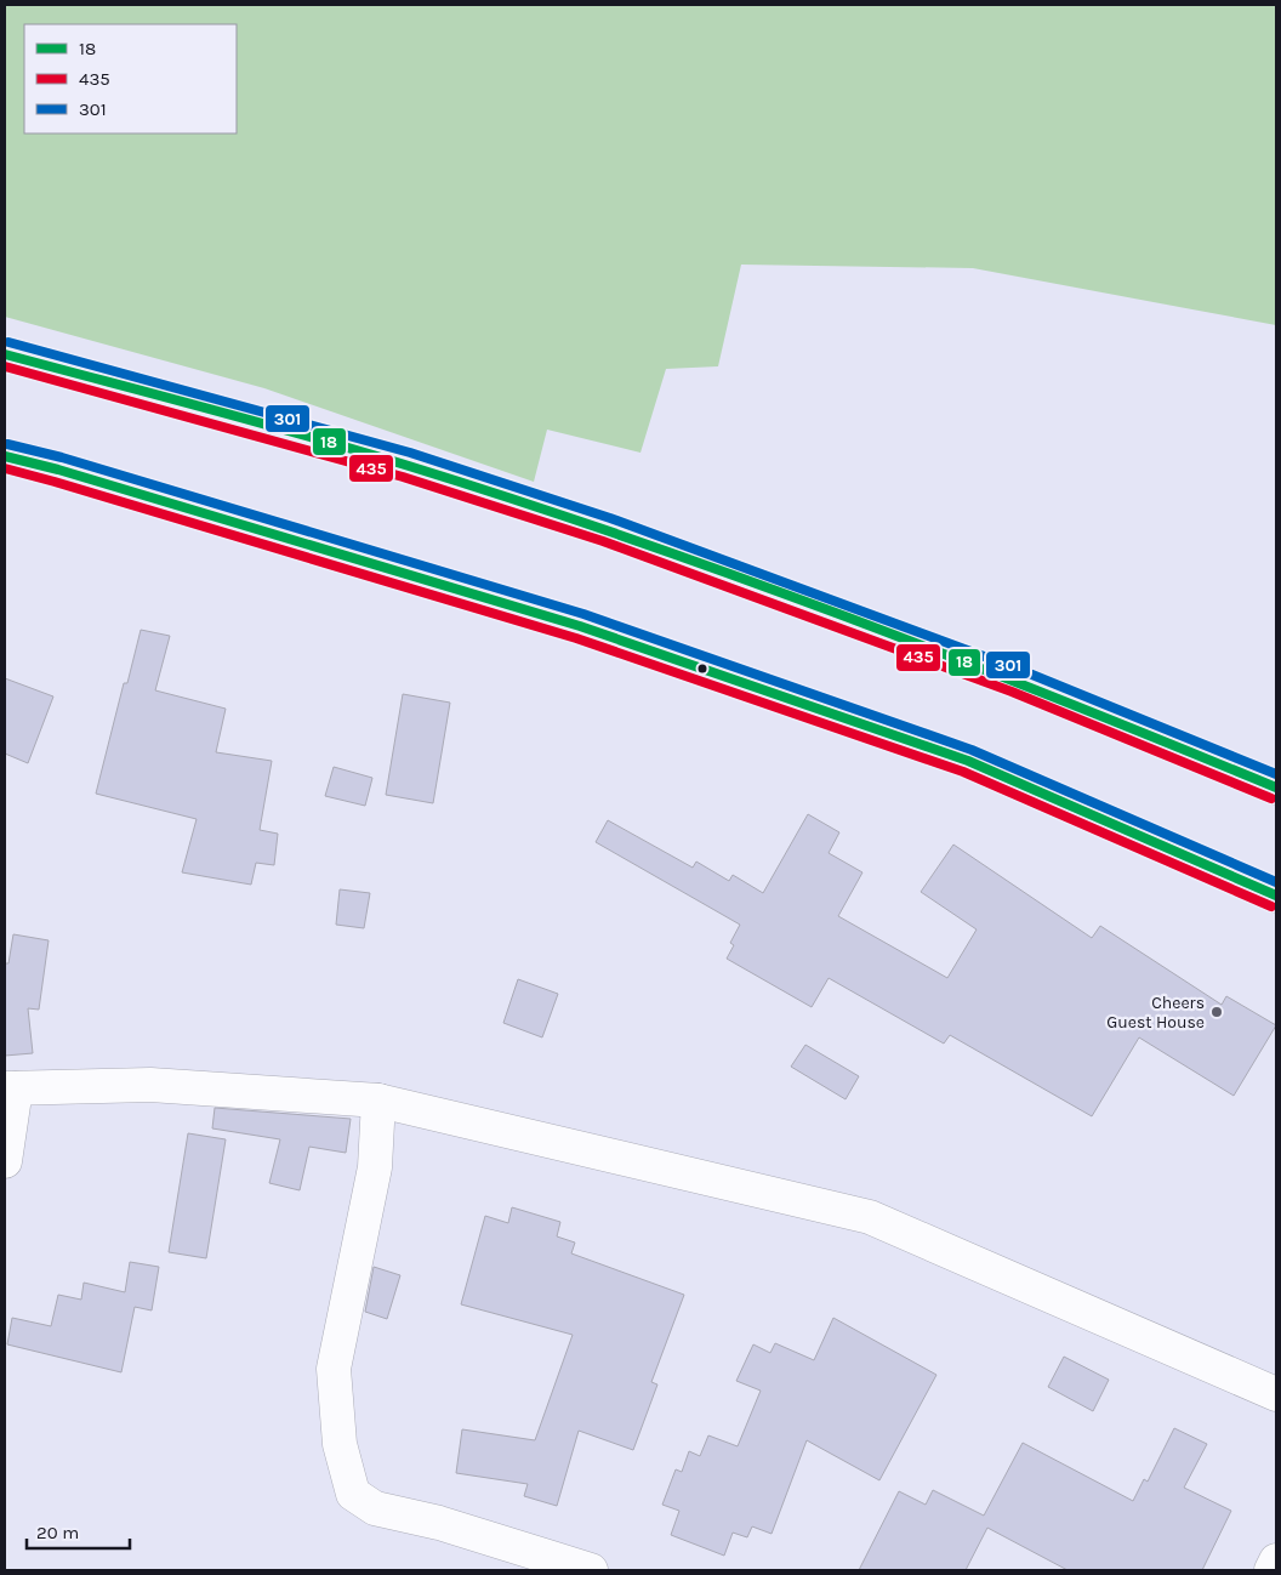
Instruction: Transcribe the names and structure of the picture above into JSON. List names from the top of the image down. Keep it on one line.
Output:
{"places":["Cheers Guest House"],"lines":["transit line 301","transit line 18","transit line 435"],"legend":["18","435","301"],"scale_bar":"20 m"}
